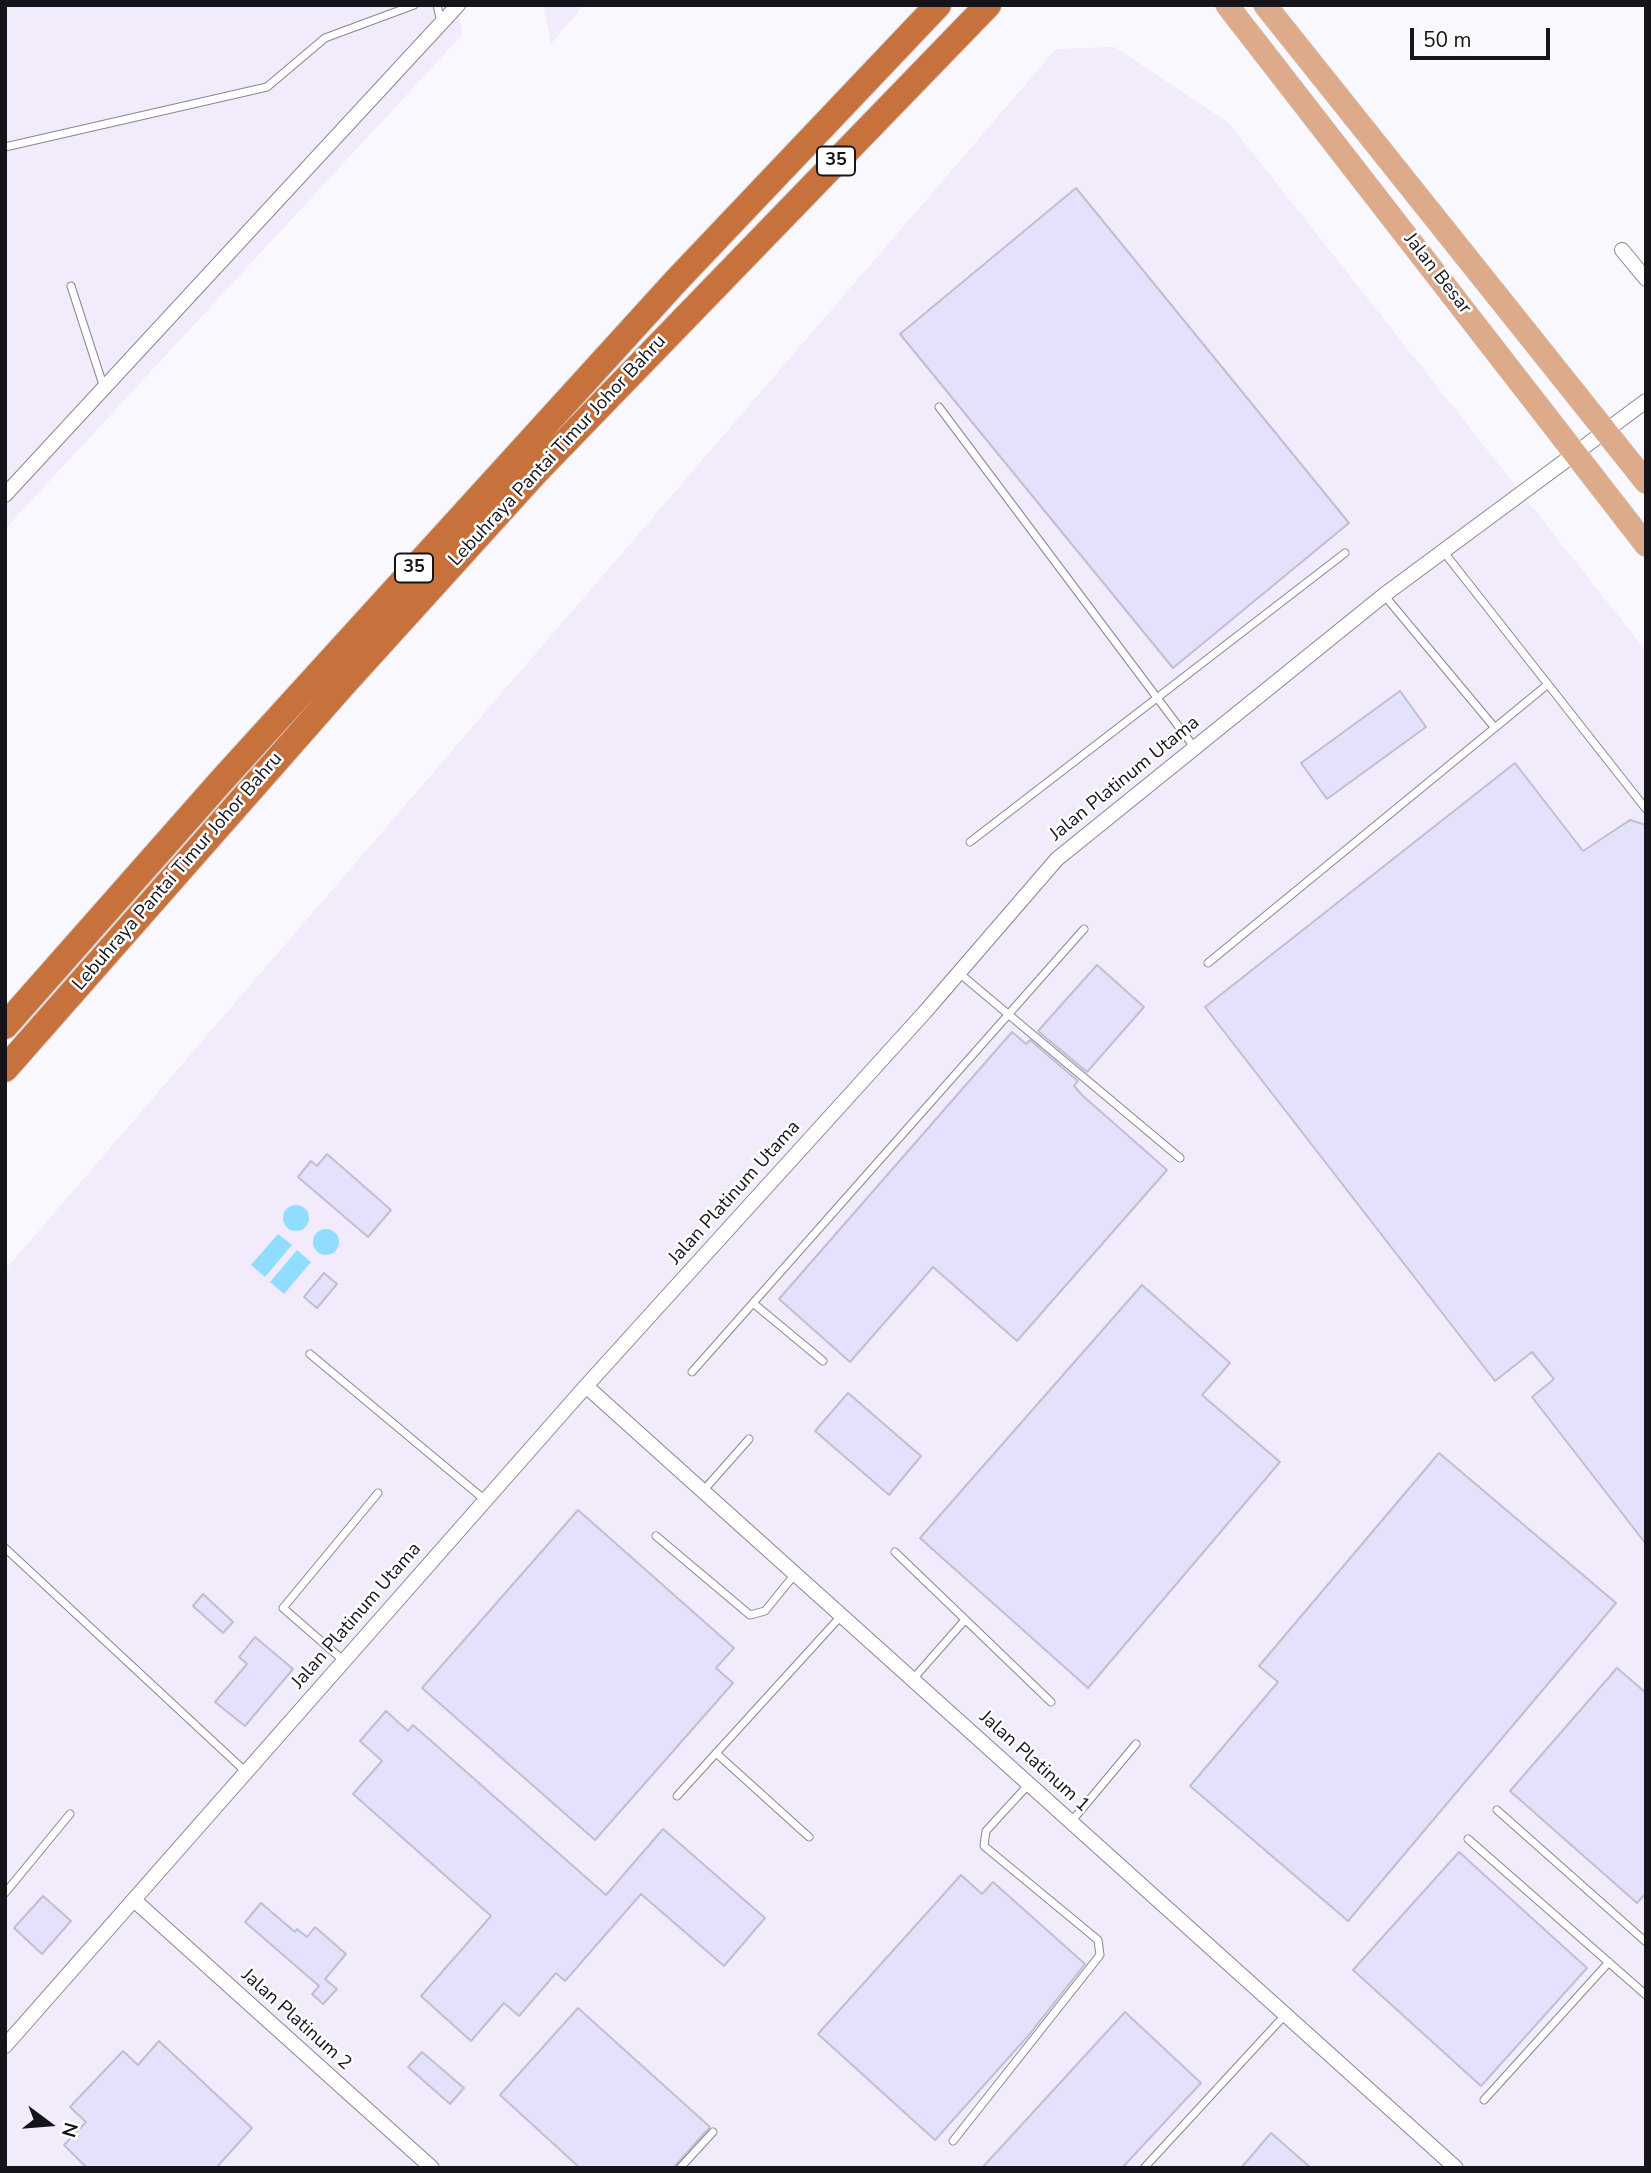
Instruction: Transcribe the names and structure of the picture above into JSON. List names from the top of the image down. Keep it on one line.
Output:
{"streets":{"highway":["35","Lebuhraya Pantai Timur Johor Bahru"],"main road":["Jalan Besar"],"street":["Jalan Platinum Utama","Jalan Platinum 1","Jalan Platinum 2"]},"crossings":[["Jalan Besar","Jalan Platinum Utama"],["Jalan Platinum Utama","Jalan Platinum 1"],["Jalan Platinum Utama","Jalan Platinum 2"]],"scale_bar":"50 m","north":"right"}
